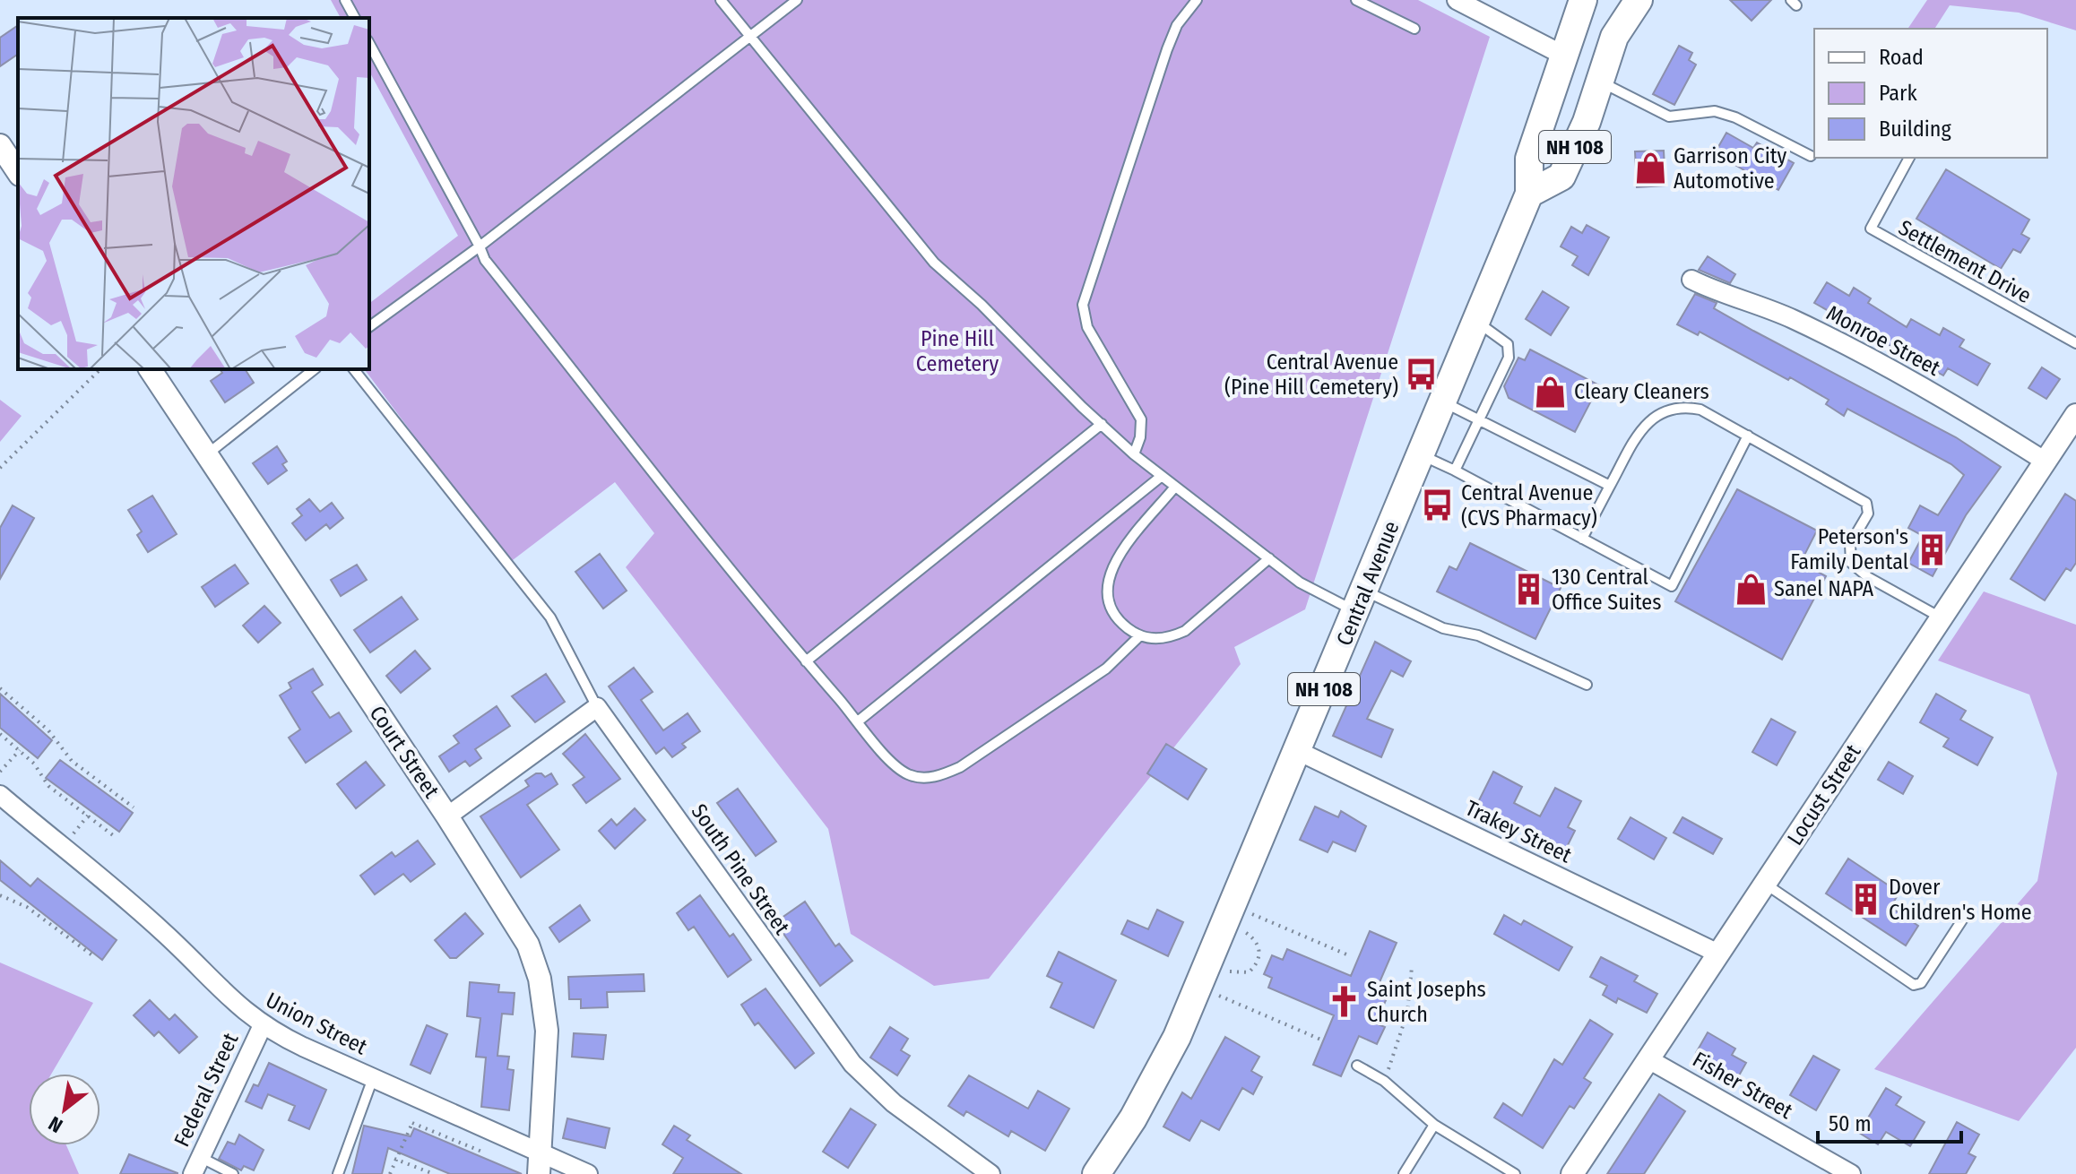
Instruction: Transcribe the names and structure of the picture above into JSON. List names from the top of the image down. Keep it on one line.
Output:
{"streets":{"main road":["NH 108","Central Avenue"],"street":["Monroe Street","Court Street","Locust Street","Trakey Street","South Pine Street","Union Street","Fisher Street","Federal Street"],"lane":["Settlement Drive"]},"crossings":[["NH 108","Central Avenue"],["Monroe Street","Locust Street"],["Central Avenue","Trakey Street"],["Court Street","Union Street"],["Locust Street","Trakey Street"],["Locust Street","Fisher Street"],["Union Street","Federal Street"]],"parks":["Pine Hill Cemetery"],"places":{"shop":["Garrison City Automotive","Cleary Cleaners","Sanel NAPA"],"bus stop":["Central Avenue (Pine Hill Cemetery)","Central Avenue (CVS Pharmacy)"],"building":["Peterson's Family Dental","130 Central Office Suites","Dover Children's Home"],"church":["Saint Josephs Church"]},"legend":["Road","Park","Building"],"scale_bar":"50 m","north":"bottom left"}
